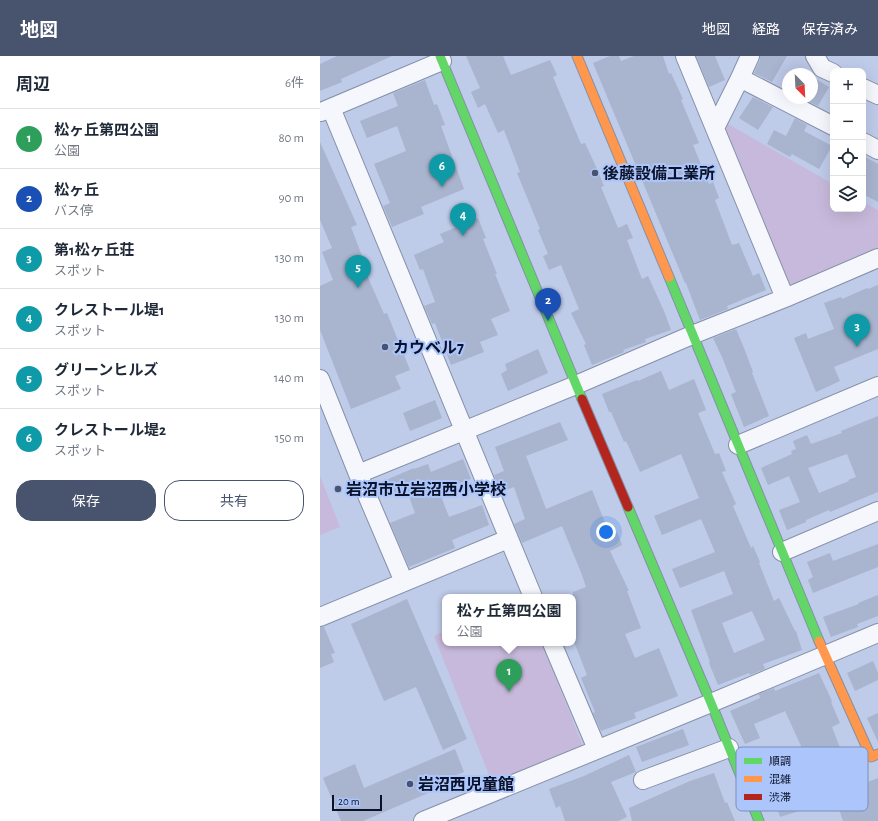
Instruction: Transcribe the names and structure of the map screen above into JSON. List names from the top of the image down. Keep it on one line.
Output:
{"places":["後藤設備工業所","カウベル7","岩沼市立岩沼西小学校","岩沼西児童館"],"legend":["順調","混雑","渋滞"],"scale_bar":"20 m","north":"bottom right","page":{"header":"地図","nav":["地図","経路","保存済み"],"heading":["周辺","6件"],"map_buttons":["+","−"],"list":[{"mark":"1","name":"松ヶ丘第四公園","note":"公園","value":"80 m"},{"mark":"2","name":"松ヶ丘","note":"バス停","value":"90 m"},{"mark":"3","name":"第1松ヶ丘荘","note":"スポット","value":"130 m"},{"mark":"4","name":"クレストール堤1","note":"スポット","value":"130 m"},{"mark":"5","name":"グリーンヒルズ","note":"スポット","value":"140 m"},{"mark":"6","name":"クレストール堤2","note":"スポット","value":"150 m"}],"pins":["6","4","5","2","3","1"],"buttons":["保存","共有"],"popup":["松ヶ丘第四公園","公園"],"scale":"20 m"}}
